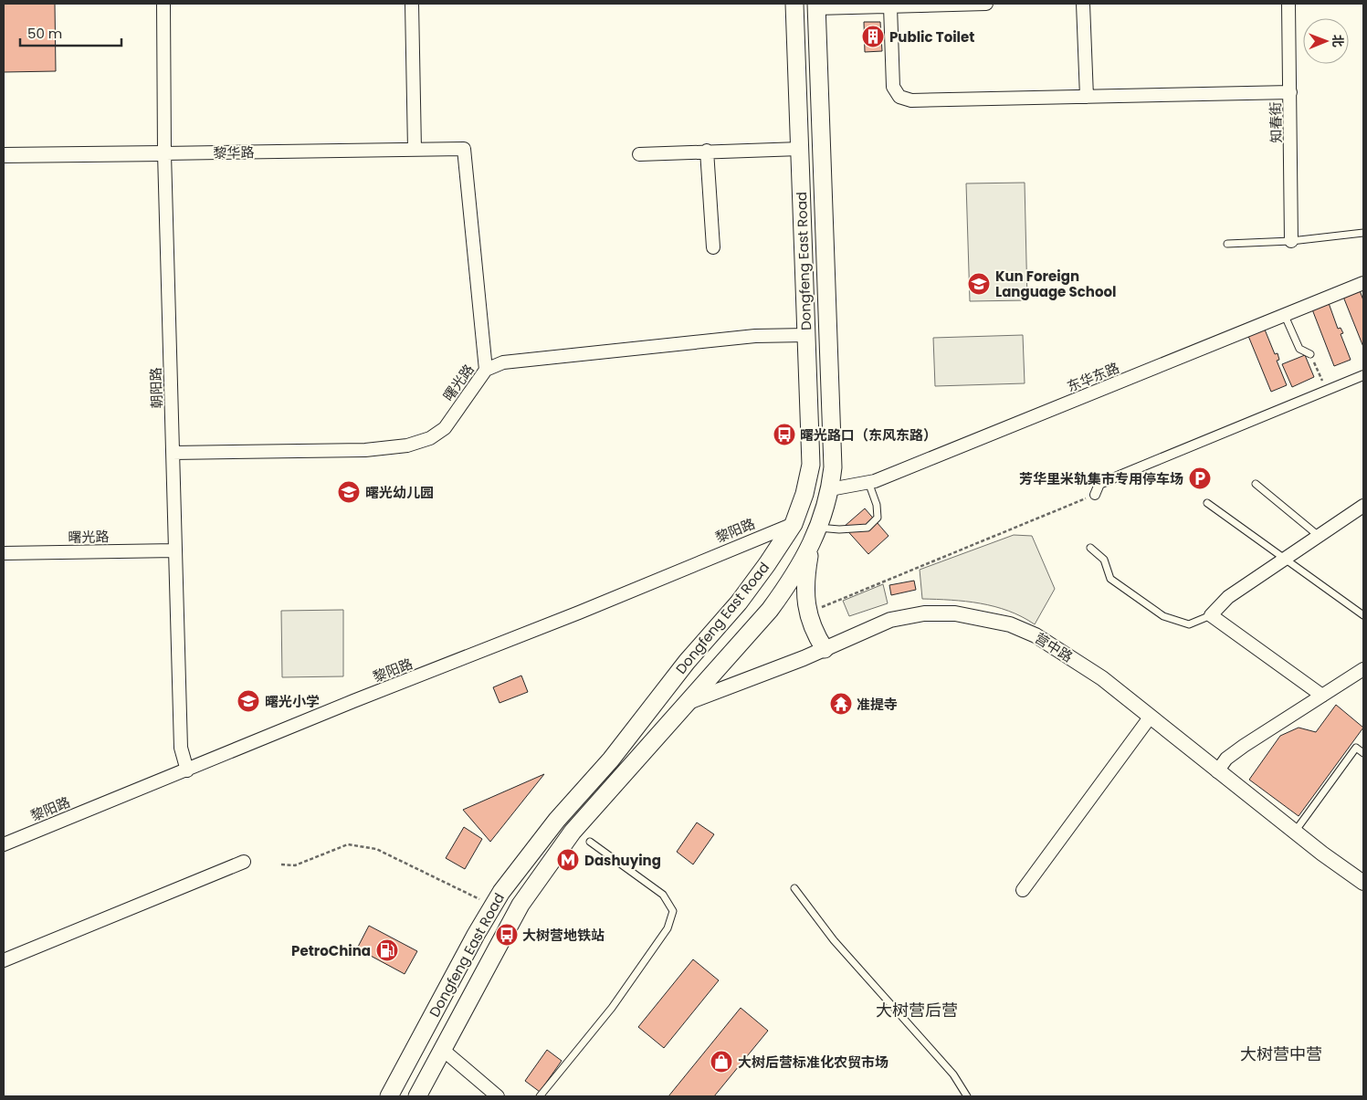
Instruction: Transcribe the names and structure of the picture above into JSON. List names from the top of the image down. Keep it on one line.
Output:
{"streets":{"main road":["Dongfeng East Road"],"street":["知春街","黎华路","东华东路","曙光路","朝阳路","黎阳路","营中路"]},"crossings":[["黎华路","曙光路"],["黎华路","朝阳路"],["Dongfeng East Road","东华东路"],["Dongfeng East Road","曙光路"],["Dongfeng East Road","黎阳路"],["Dongfeng East Road","营中路"],["曙光路","朝阳路"],["朝阳路","黎阳路"]],"districts":["大树营后营","大树营中营"],"places":{"building":["Public Toilet"],"school or university":["Kun Foreign Language School","曙光幼儿园","曙光小学"],"bus stop":["曙光路口（东风东路）","大树营地铁站"],"parking":["芳华里米轨集市专用停车场"],"temple":["准提寺"],"metro station":["Dashuying"],"fuel station":["PetroChina"],"shop":["大树后营标准化农贸市场"]},"scale_bar":"50 m","north":"right"}
